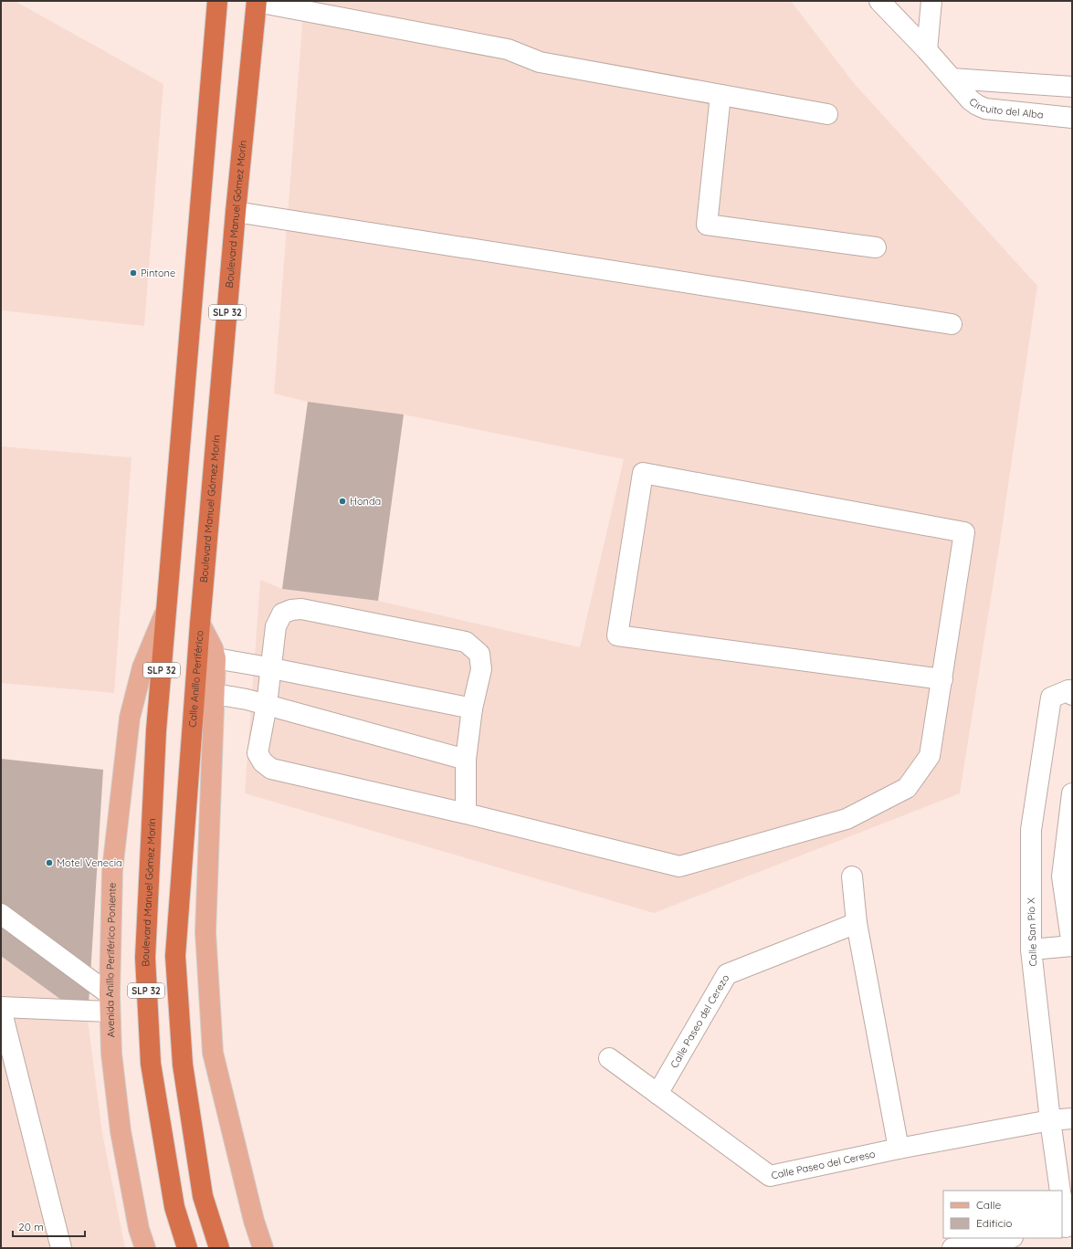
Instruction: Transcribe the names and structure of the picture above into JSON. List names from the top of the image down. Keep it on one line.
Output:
{"streets":{"highway":["Boulevard Manuel Gómez Morín","SLP 32","Calle Anillo Periférico"],"main road":["Avenida Anillo Periférico Poniente"],"street":["Circuito del Alba","Calle San Pío X","Calle Paseo del Cerezo","Calle Paseo del Cereso"]},"crossings":[["Boulevard Manuel Gómez Morín","SLP 32"],["Boulevard Manuel Gómez Morín","Calle Anillo Periférico"],["Boulevard Manuel Gómez Morín","Avenida Anillo Periférico Poniente"],["SLP 32","Avenida Anillo Periférico Poniente"],["Calle San Pío X","Calle Paseo del Cereso"],["Calle Paseo del Cerezo","Calle Paseo del Cereso"]],"places":["Pintone","Honda","Motel Venecia"],"legend":["Calle","Edificio"],"scale_bar":"20 m"}
